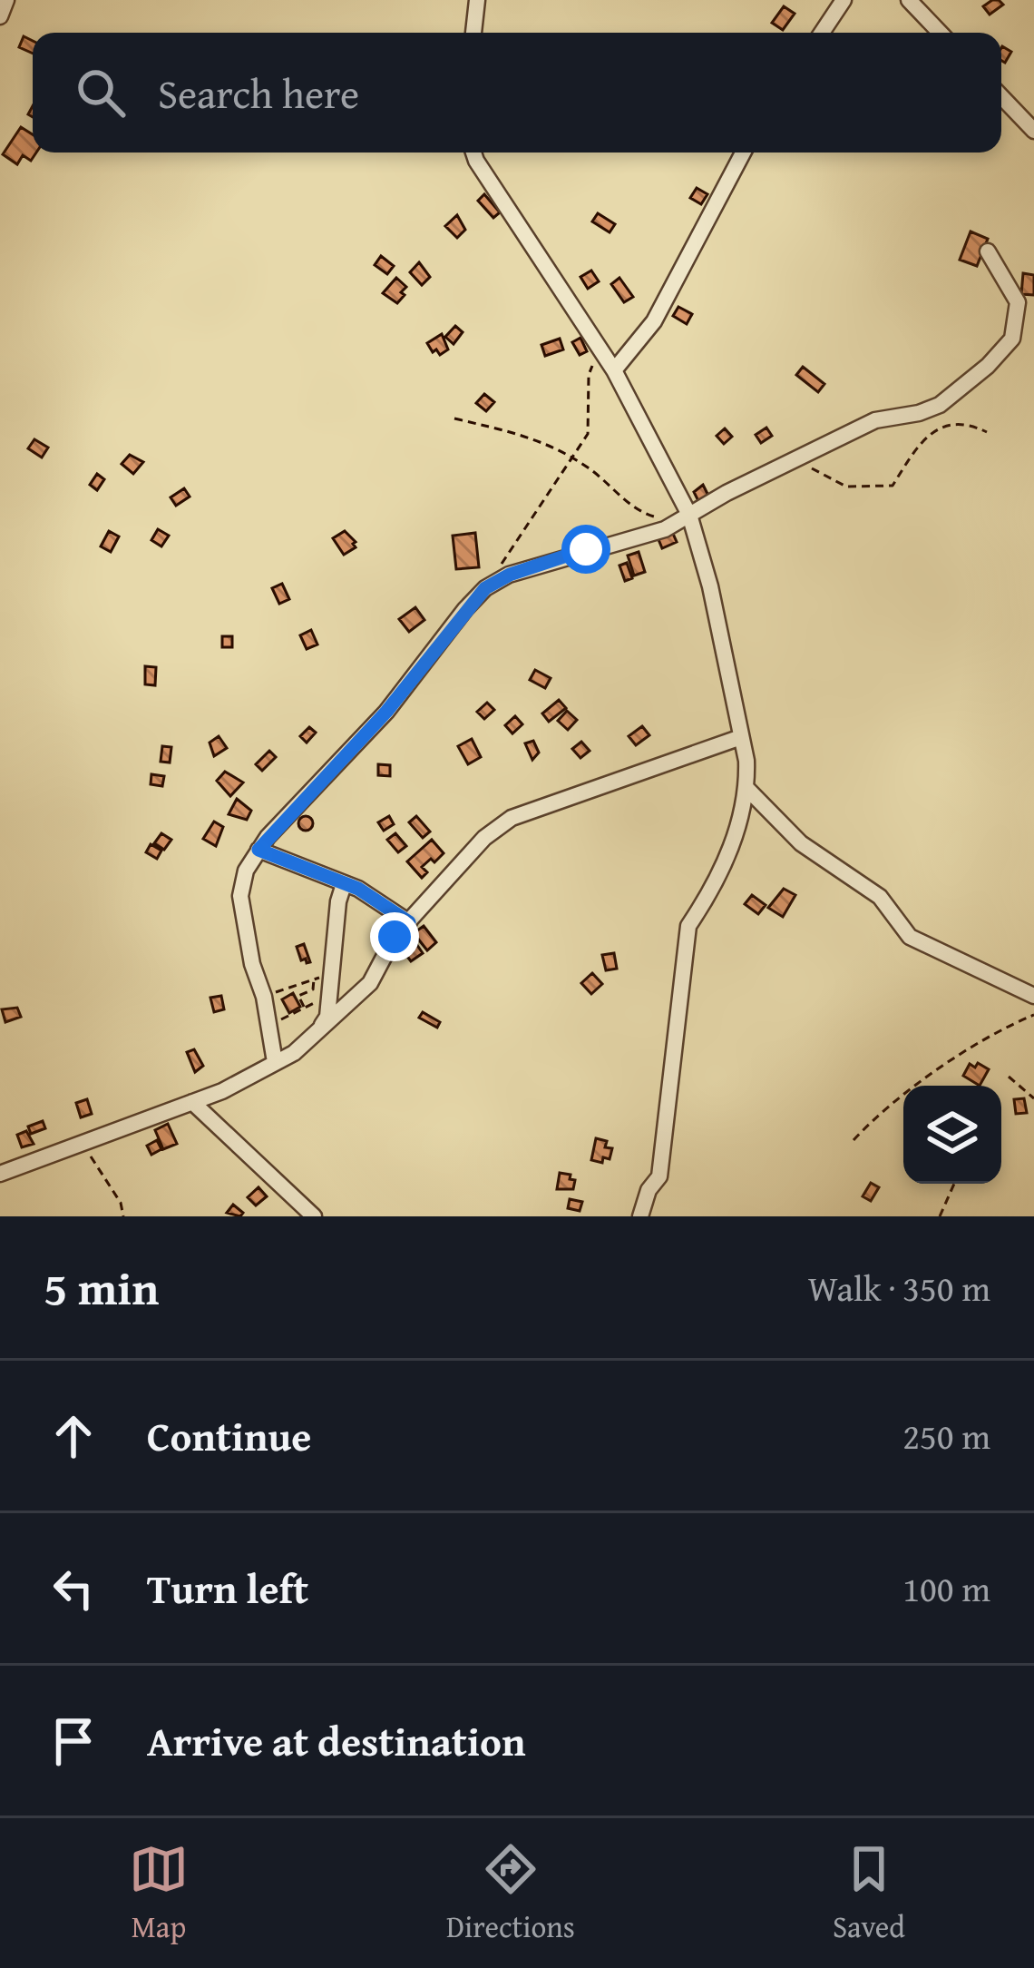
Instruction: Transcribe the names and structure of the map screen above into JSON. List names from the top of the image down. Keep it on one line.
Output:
{"page":{"search":"Search here","heading":["5 min","Walk · 350 m"],"list":[["Continue","250 m"],["Turn left","100 m"],"Arrive at destination"],"nav":["Map","Directions","Saved"]}}
